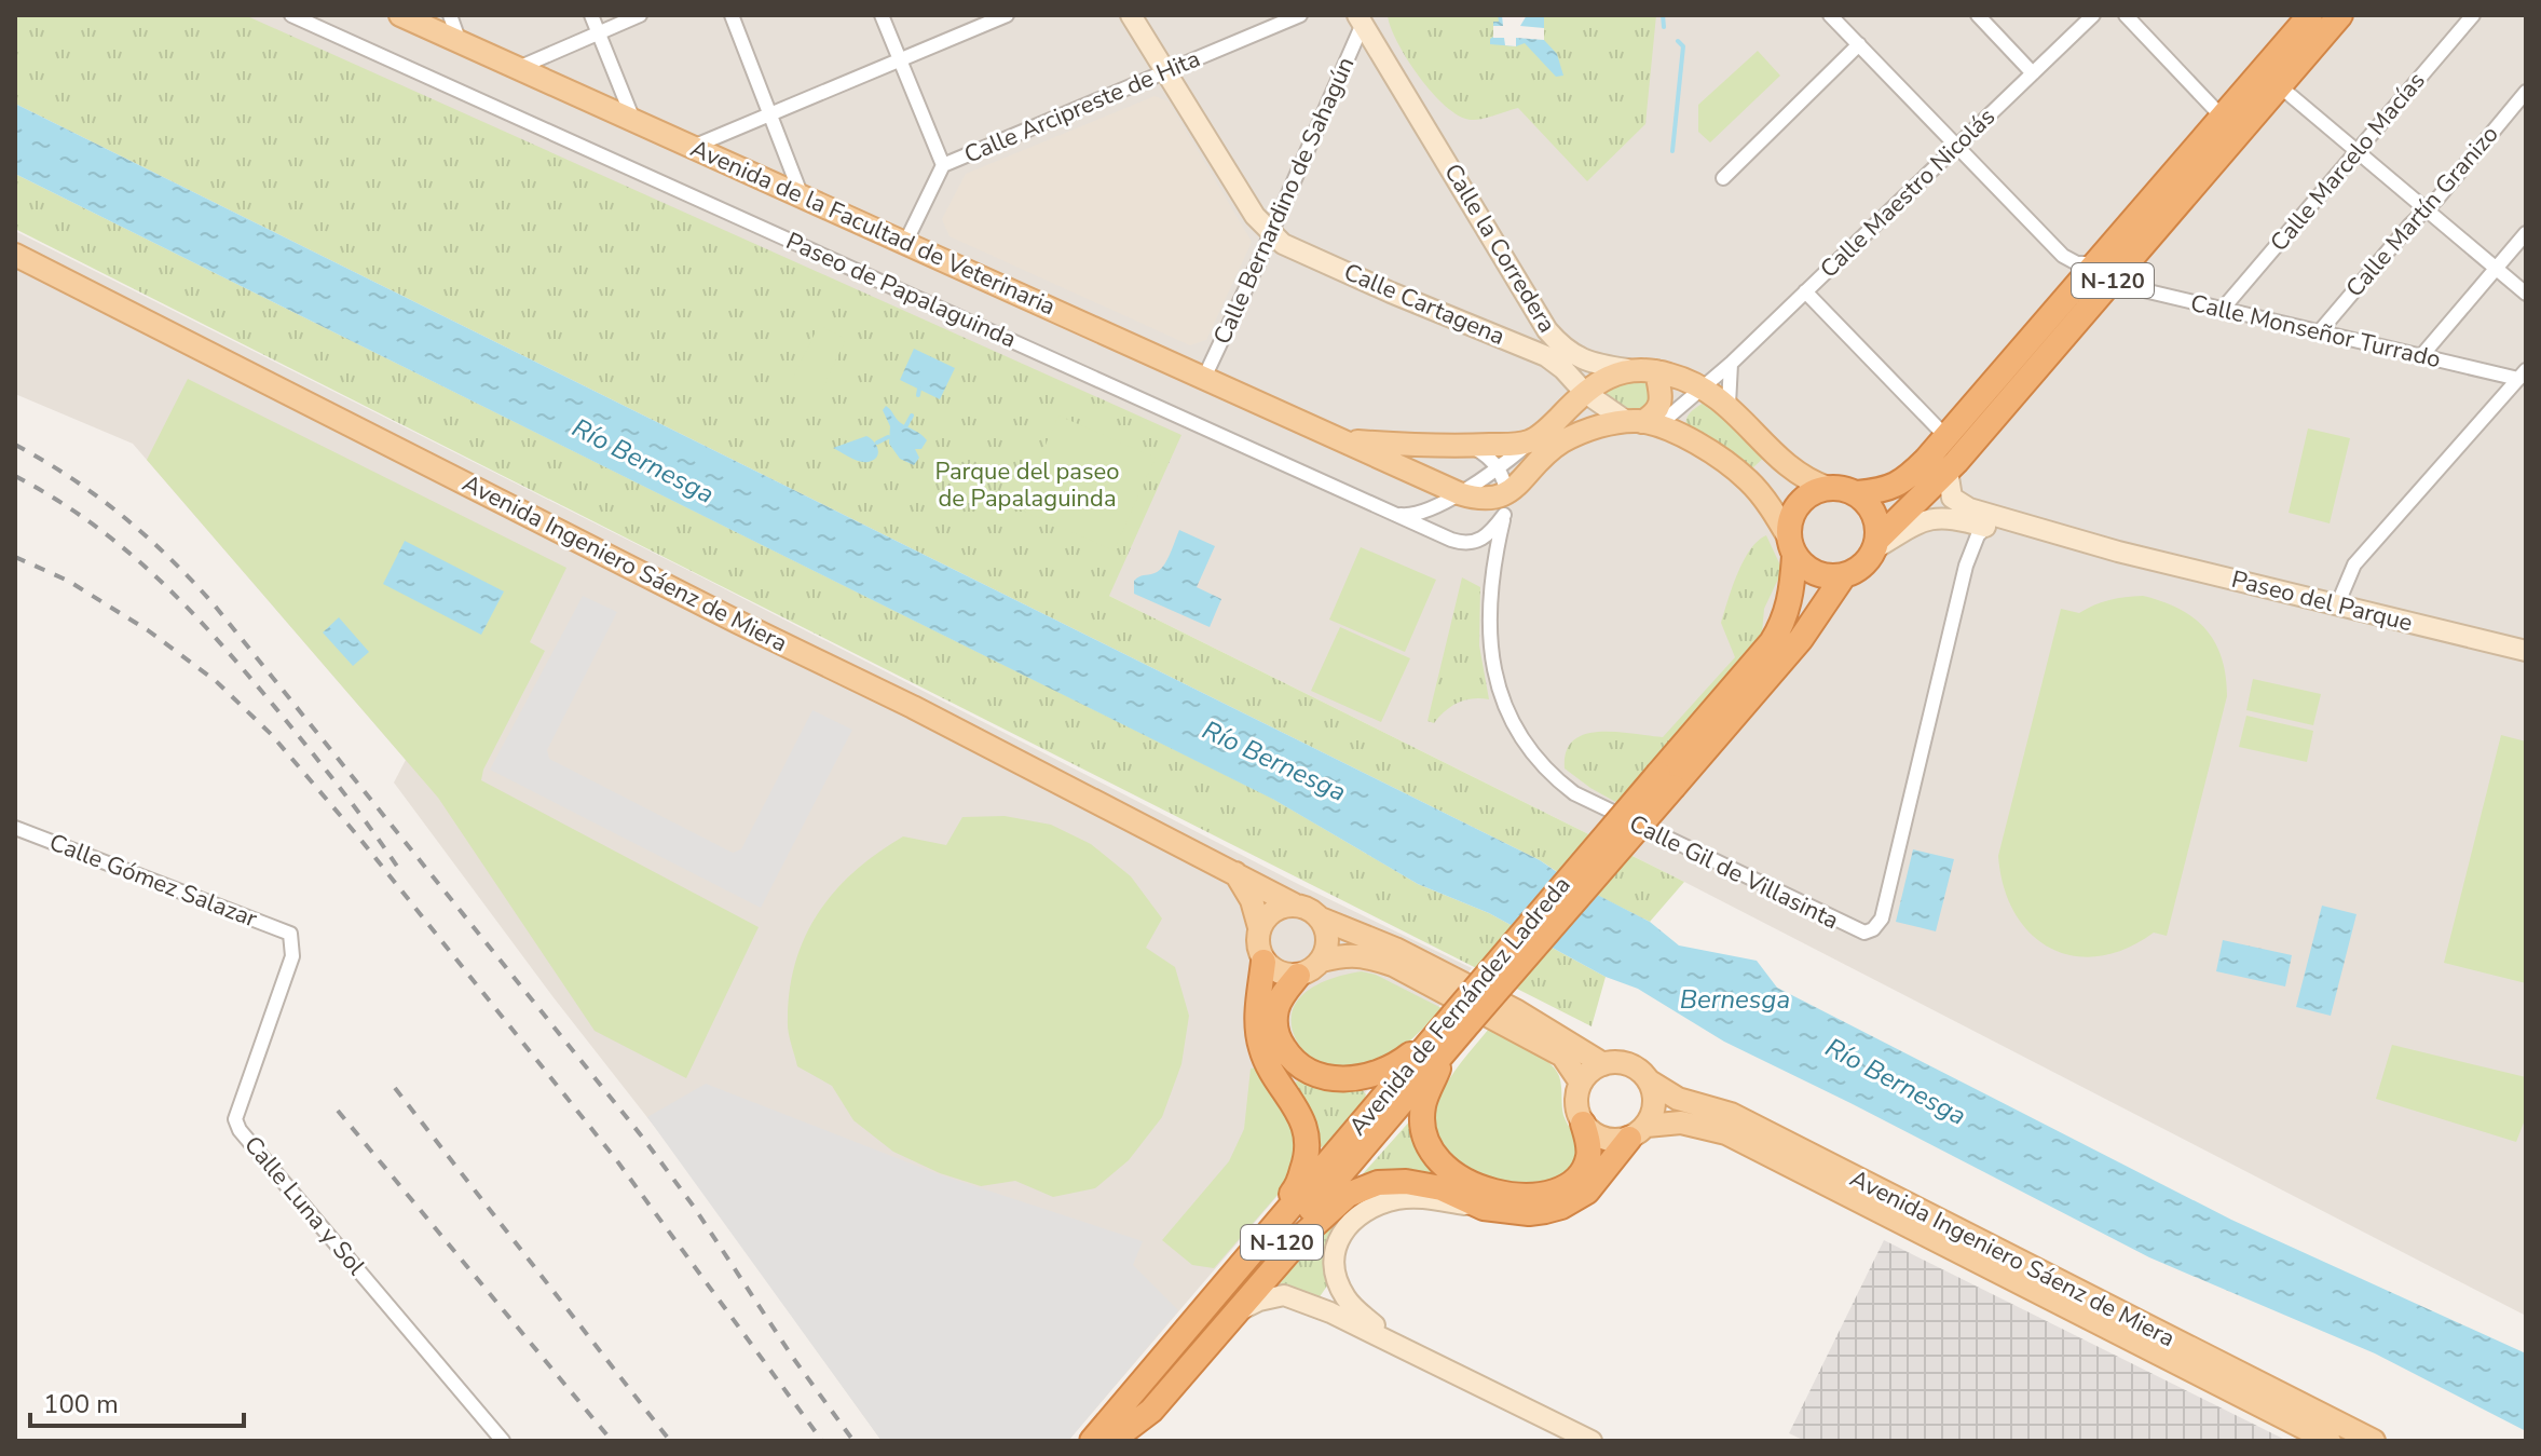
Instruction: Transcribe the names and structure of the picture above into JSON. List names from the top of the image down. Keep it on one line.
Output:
{"streets":{"highway":["N-120","Avenida de Fernández Ladreda"],"main road":["Avenida de la Facultad de Veterinaria","Calle la Corredera","Avenida Ingeniero Sáenz de Miera"],"street":["Calle Arcipreste de Hita","Calle Marcelo Macías","Calle Maestro Nicolás","Calle Bernardino de Sahagún","Calle Martín Granizo","Paseo de Papalaguinda","Calle Cartagena","Calle Monseñor Turrado","Paseo del Parque","Calle Gil de Villasinta","Calle Gómez Salazar","Calle Luna y Sol"]},"crossings":[["Calle Arcipreste de Hita","Avenida de la Facultad de Veterinaria"],["Calle Marcelo Macías","Calle Monseñor Turrado"],["Calle Maestro Nicolás","Calle la Corredera"],["Calle Maestro Nicolás","Calle Cartagena"],["Calle Maestro Nicolás","Calle Monseñor Turrado"],["Calle Bernardino de Sahagún","Avenida de la Facultad de Veterinaria"],["Calle Bernardino de Sahagún","Calle la Corredera"],["Calle Bernardino de Sahagún","Calle Cartagena"],["Calle Martín Granizo","Calle Monseñor Turrado"],["Avenida de la Facultad de Veterinaria","Paseo de Papalaguinda"],["Avenida de la Facultad de Veterinaria","Calle Gil de Villasinta"],["Calle la Corredera","N-120"],["Calle la Corredera","Paseo del Parque"],["Calle la Corredera","Avenida de Fernández Ladreda"],["N-120","Calle Monseñor Turrado"],["N-120","Paseo del Parque"],["N-120","Avenida de Fernández Ladreda"],["Paseo de Papalaguinda","Calle Gil de Villasinta"],["Paseo del Parque","Calle Gil de Villasinta"],["Paseo del Parque","Avenida de Fernández Ladreda"],["Calle Gómez Salazar","Calle Luna y Sol"]],"water":["Río Bernesga","Bernesga"],"parks":["Parque del paseo de Papalaguinda"],"scale_bar":"100 m"}
